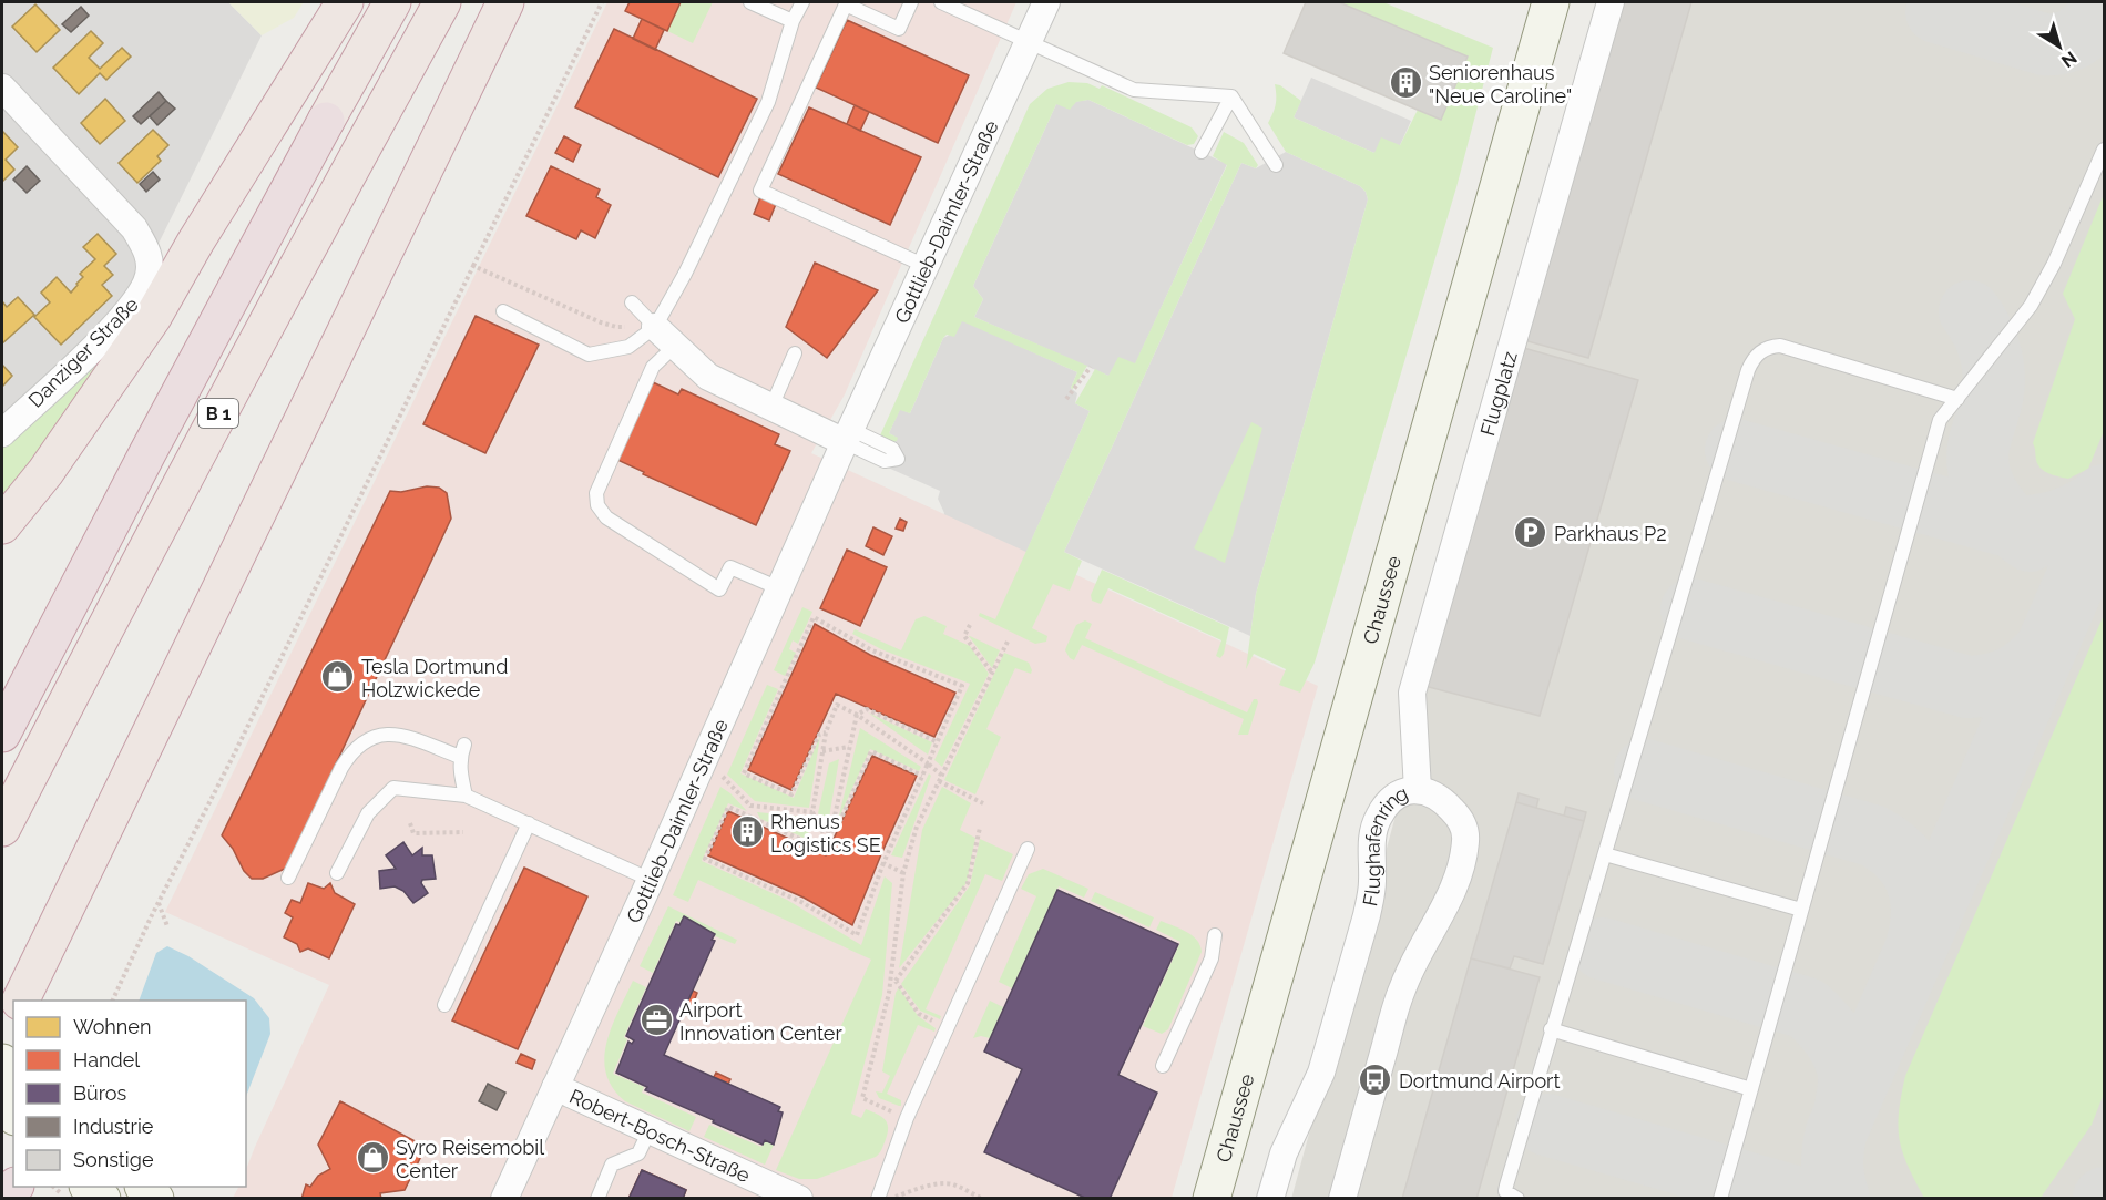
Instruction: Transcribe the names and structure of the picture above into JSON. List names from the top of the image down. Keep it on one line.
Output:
{"streets":{"highway":["B 1"],"main road":["Chaussee"],"street":["Gottlieb-Daimler-Straße","Danziger Straße","Flugplatz","Flughafenring","Robert-Bosch-Straße"]},"crossings":[["Gottlieb-Daimler-Straße","Robert-Bosch-Straße"],["Flugplatz","Flughafenring"]],"places":{"building":["Seniorenhaus \"Neue Caroline\"","Rhenus Logistics SE"],"parking":["Parkhaus P2"],"shop":["Tesla Dortmund Holzwickede","Syro Reisemobil Center"],"office":["Airport Innovation Center"],"bus stop":["Dortmund Airport"]},"legend":["Wohnen","Handel","Büros","Industrie","Sonstige"],"north":"bottom right"}
